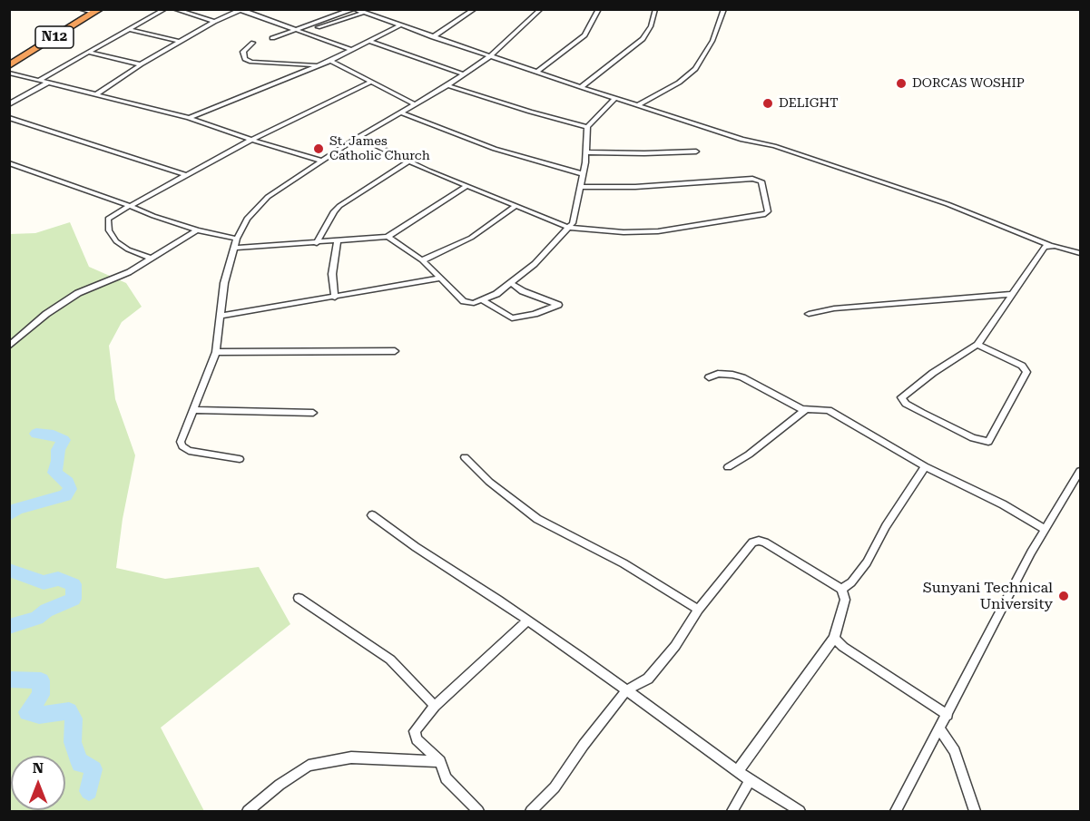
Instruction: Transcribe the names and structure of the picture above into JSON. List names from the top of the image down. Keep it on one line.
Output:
{"streets":{"highway":["N12"]},"places":["DORCAS WOSHIP","DELIGHT","St. James Catholic Church","Sunyani Technical University"],"north":"top"}
